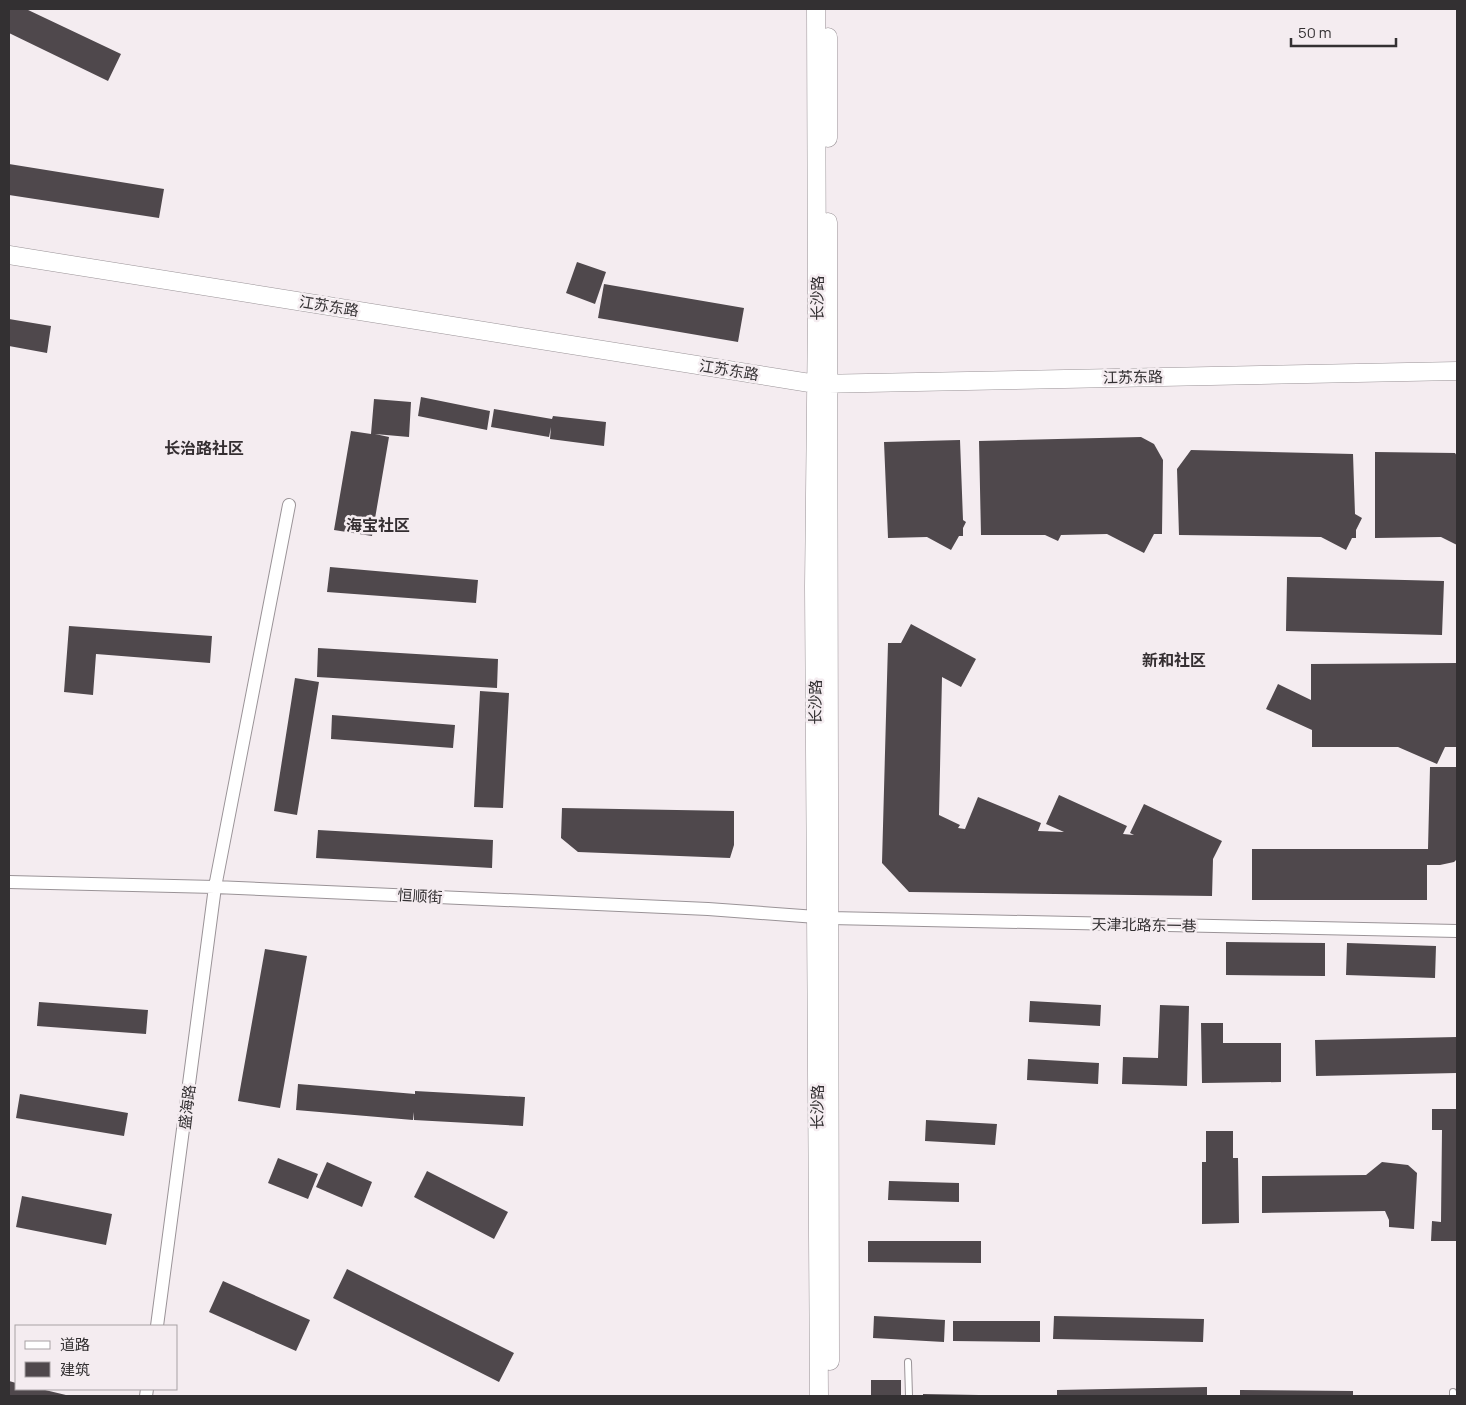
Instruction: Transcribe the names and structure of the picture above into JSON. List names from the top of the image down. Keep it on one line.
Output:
{"streets":{"street":["长沙路","江苏东路","恒顺街","天津北路东一巷","盛海路"]},"crossings":[["长沙路","江苏东路"],["长沙路","恒顺街"],["长沙路","天津北路东一巷"],["恒顺街","天津北路东一巷"],["恒顺街","盛海路"]],"districts":["长治路社区","海宝社区","新和社区"],"legend":["道路","建筑"],"scale_bar":"50 m"}
